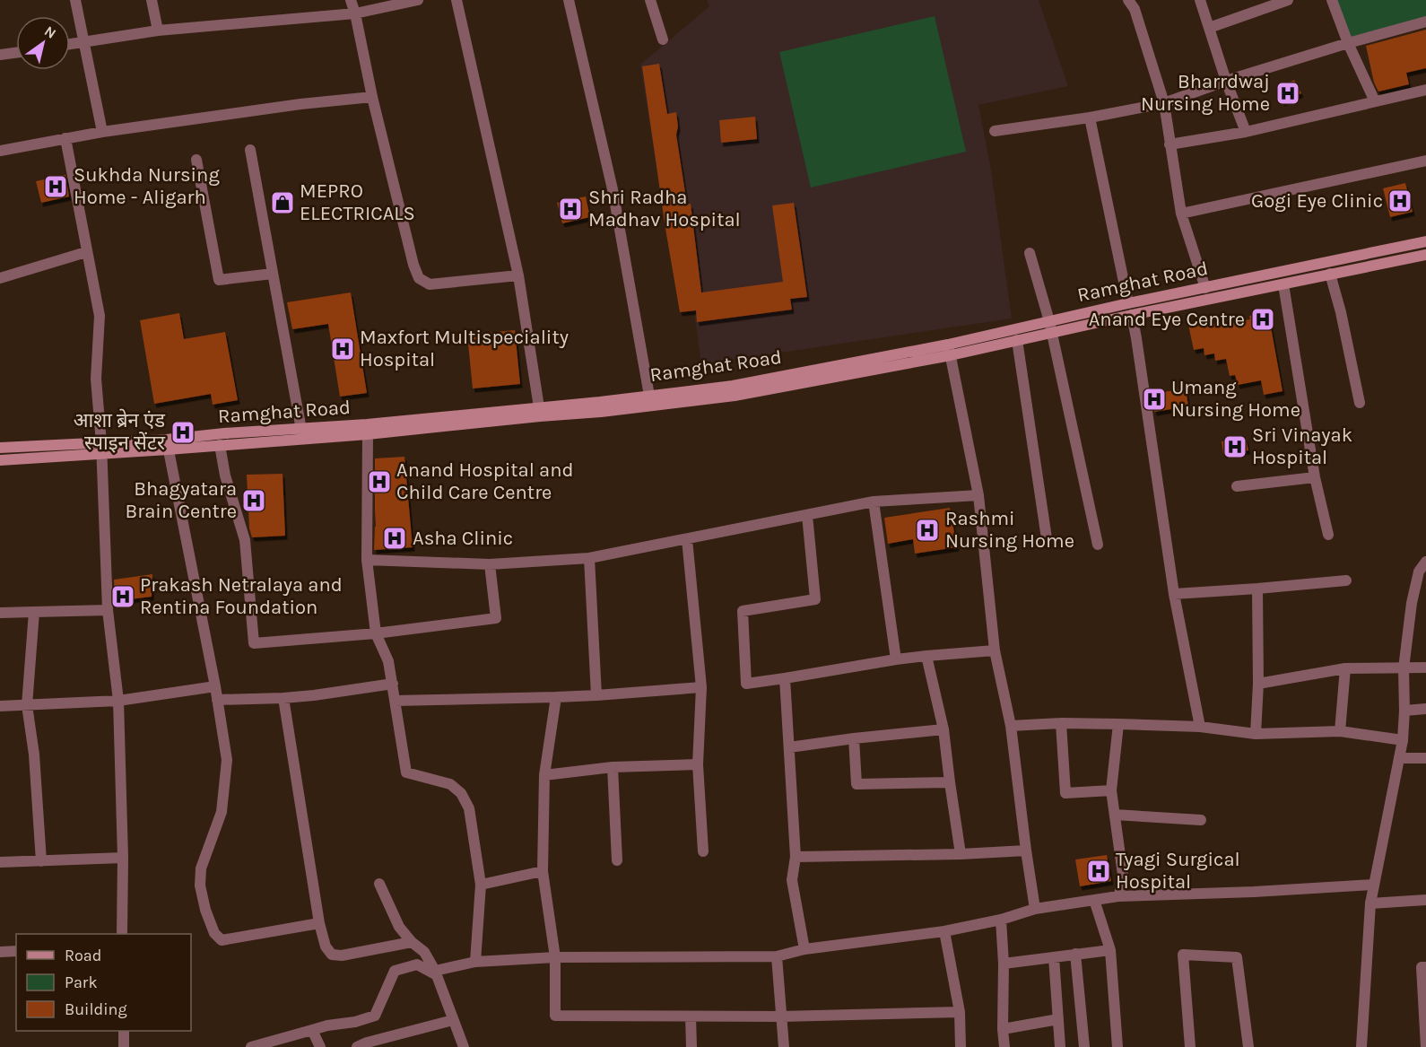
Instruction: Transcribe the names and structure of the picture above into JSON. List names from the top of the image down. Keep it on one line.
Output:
{"streets":{"main road":["Ramghat Road"]},"places":{"hospital":["Bharrdwaj Nursing Home","Sukhda Nursing Home - Aligarh","Gogi Eye Clinic","Shri Radha Madhav Hospital","Anand Eye Centre","Maxfort Multispeciality Hospital","Umang Nursing Home","आशा ब्रेन एंड स्पाइन सेंटर","Sri Vinayak Hospital","Anand Hospital and Child Care Centre","Bhagyatara Brain Centre","Rashmi Nursing Home","Asha Clinic","Prakash Netralaya and Rentina Foundation","Tyagi Surgical Hospital"],"shop":["MEPRO ELECTRICALS"]},"legend":["Road","Park","Building"],"north":"top right"}
